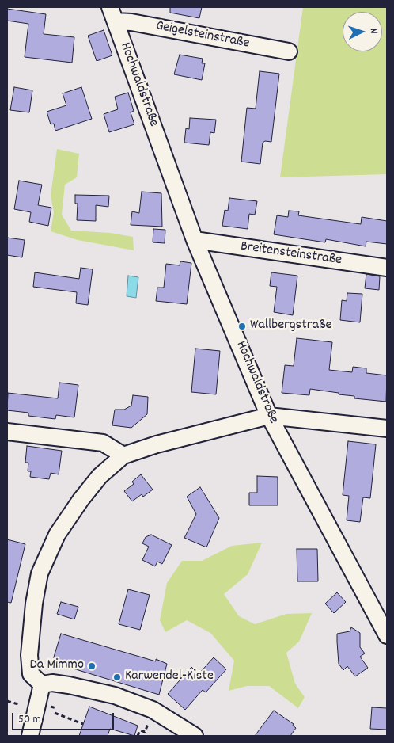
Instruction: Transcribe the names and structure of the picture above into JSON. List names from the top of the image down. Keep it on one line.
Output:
{"streets":{"street":["Geigelsteinstraße","Hochwaldstraße","Breitensteinstraße"]},"crossings":[["Geigelsteinstraße","Hochwaldstraße"],["Hochwaldstraße","Breitensteinstraße"]],"places":["Wallbergstraße","Da Mimmo","Karwendel-Kiste"],"scale_bar":"50 m","north":"right"}
